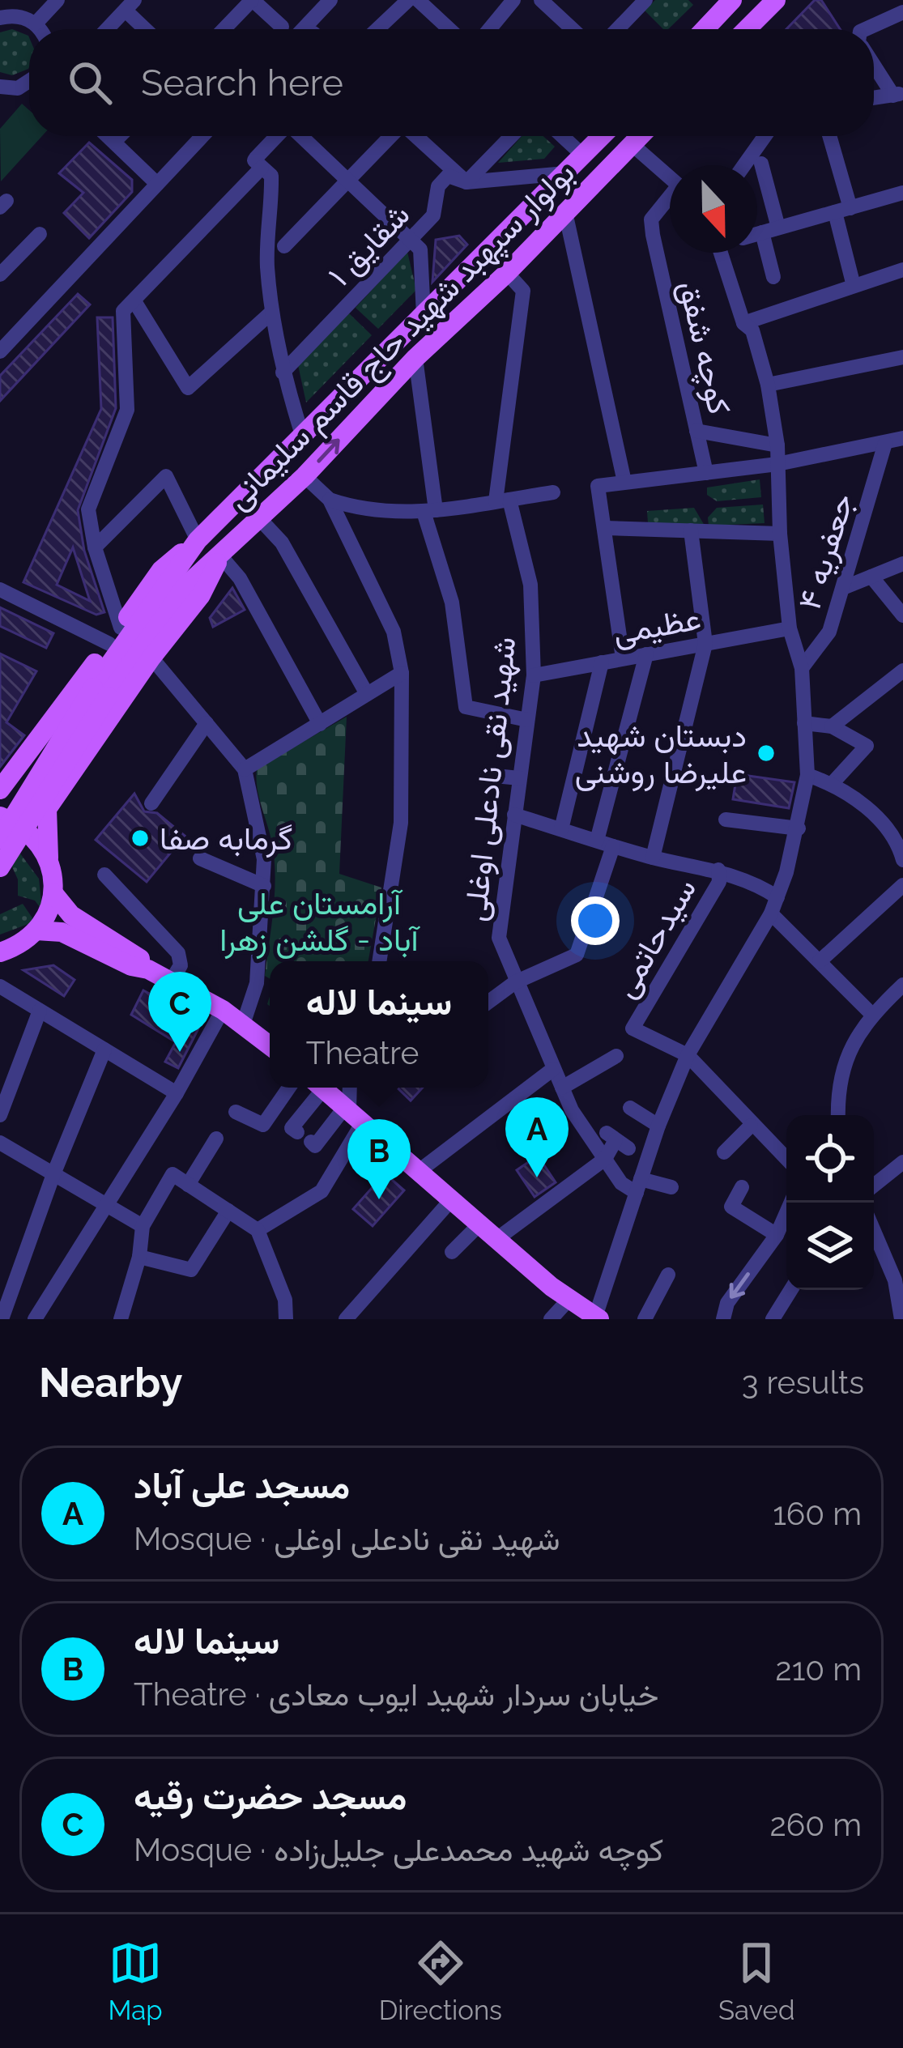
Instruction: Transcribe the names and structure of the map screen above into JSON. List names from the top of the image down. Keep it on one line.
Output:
{"streets":{"main road":["بولوار سپهبد شهید حاج قاسم سلیمانی"],"street":["شقایق ۱","کوچه شفق","جعفریه ۴","عظیمی","شهید نقی نادعلی اوغلی","سیدحاتمی"]},"crossings":[["عظیمی","شهید نقی نادعلی اوغلی"]],"parks":["آرامستان علی آباد - گلشن زهرا"],"places":["دبستان شهید علیرضا روشنی","گرمابه صفا"],"north":"bottom","page":{"search":"Search here","popup":["سینما لاله","Theatre"],"pins":["C","A","B"],"heading":["Nearby","3 results"],"list":[{"mark":"A","name":"مسجد علی آباد","note":"Mosque · شهید نقی نادعلی اوغلی","value":"160 m"},{"mark":"B","name":"سینما لاله","note":"Theatre · خیابان سردار شهید ایوب معادی","value":"210 m"},{"mark":"C","name":"مسجد حضرت رقیه","note":"Mosque · کوچه شهید محمدعلی جلیل‌زاده","value":"260 m"}],"nav":["Map","Directions","Saved"]}}
